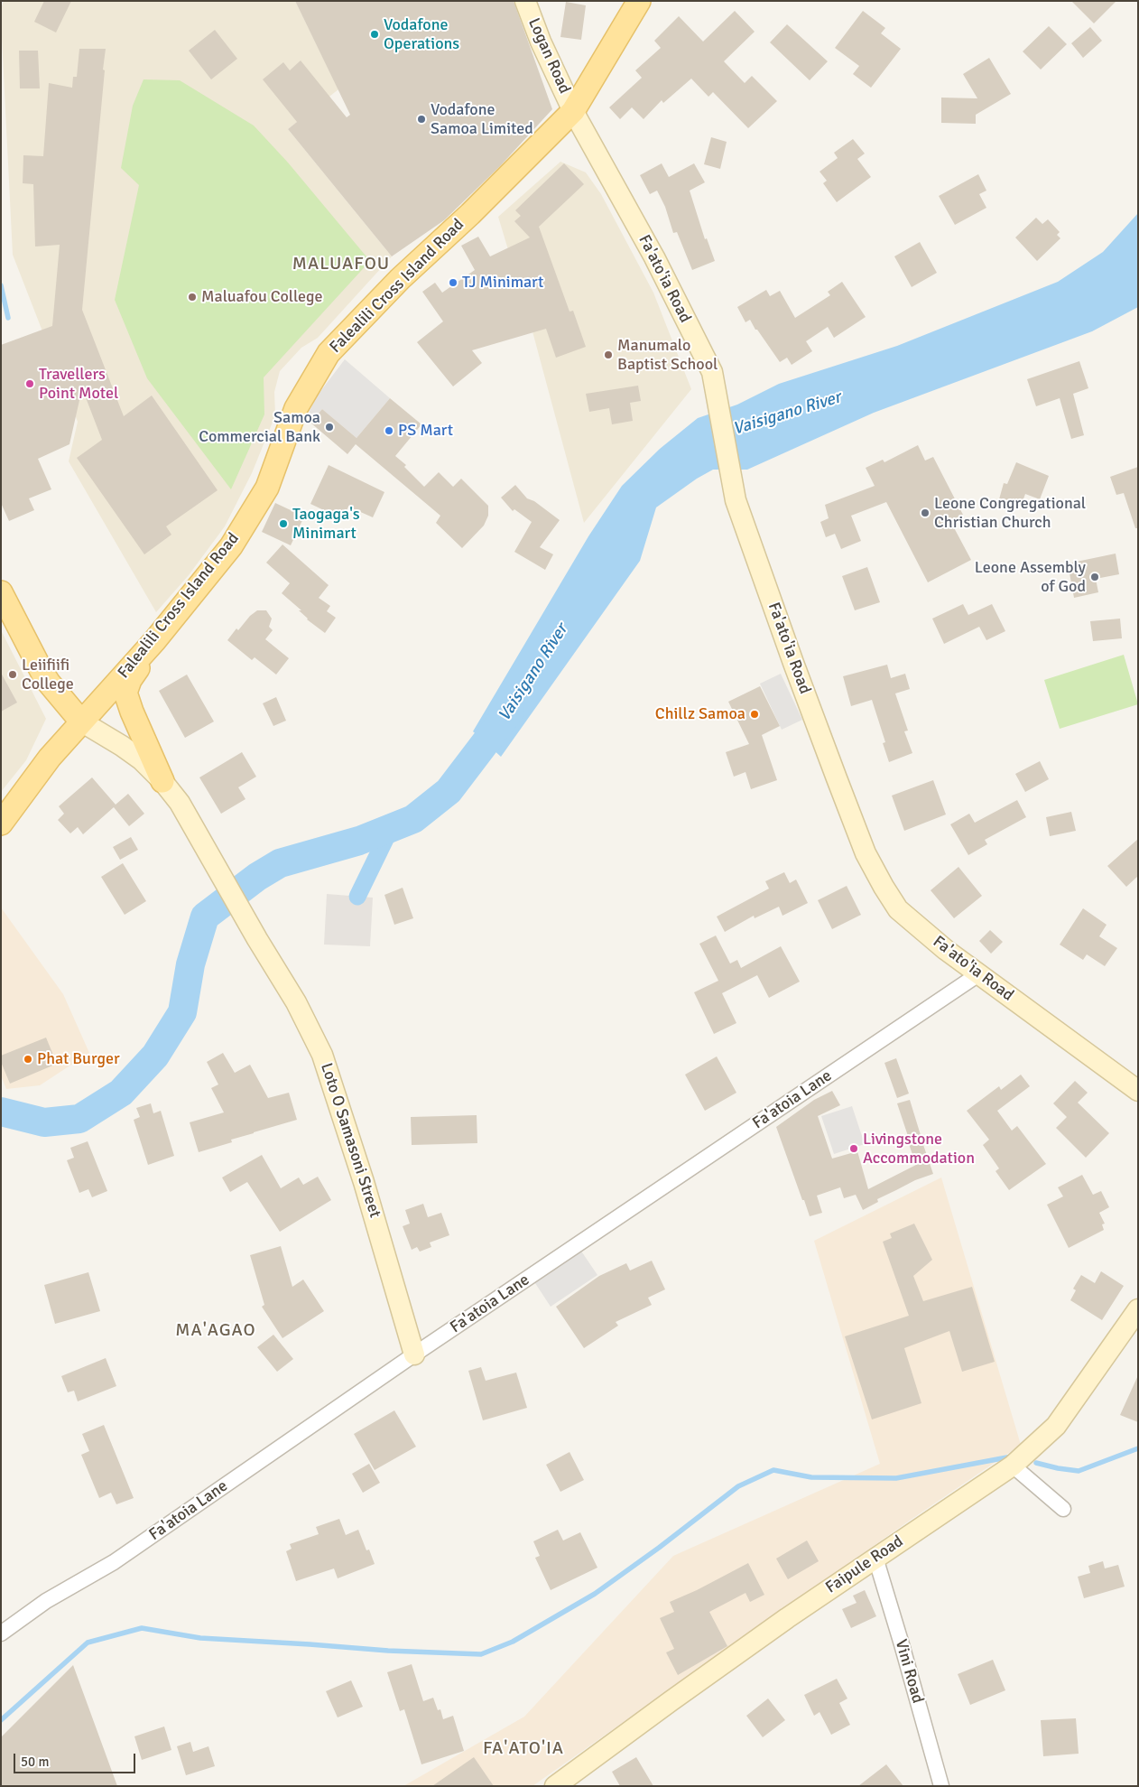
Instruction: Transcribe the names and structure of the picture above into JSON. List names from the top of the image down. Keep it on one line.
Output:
{"streets":{"main road":["Logan Road","Fa'ato'ia Road","Falealili Cross Island Road","Loto O Samasoni Street","Faipule Road"],"street":["Fa'atoia Lane","Vini Road"]},"crossings":[["Logan Road","Fa'ato'ia Road"],["Logan Road","Falealili Cross Island Road"],["Fa'ato'ia Road","Falealili Cross Island Road"],["Fa'ato'ia Road","Fa'atoia Lane"],["Fa'atoia Lane","Loto O Samasoni Street"],["Faipule Road","Vini Road"]],"districts":["MALUAFOU","MA'AGAO","FA'ATO'IA"],"water":["Vaisigano River"],"places":["Vodafone Operations","Vodafone Samoa Limited","TJ Minimart","Maluafou College","Manumalo Baptist School","Travellers Point Motel","Samoa Commercial Bank","PS Mart","Leone Congregational Christian Church","Taogaga's Minimart","Leone Assembly of God","Leiifiifi College","Chillz Samoa","Phat Burger","Livingstone Accommodation"],"scale_bar":"50 m"}
